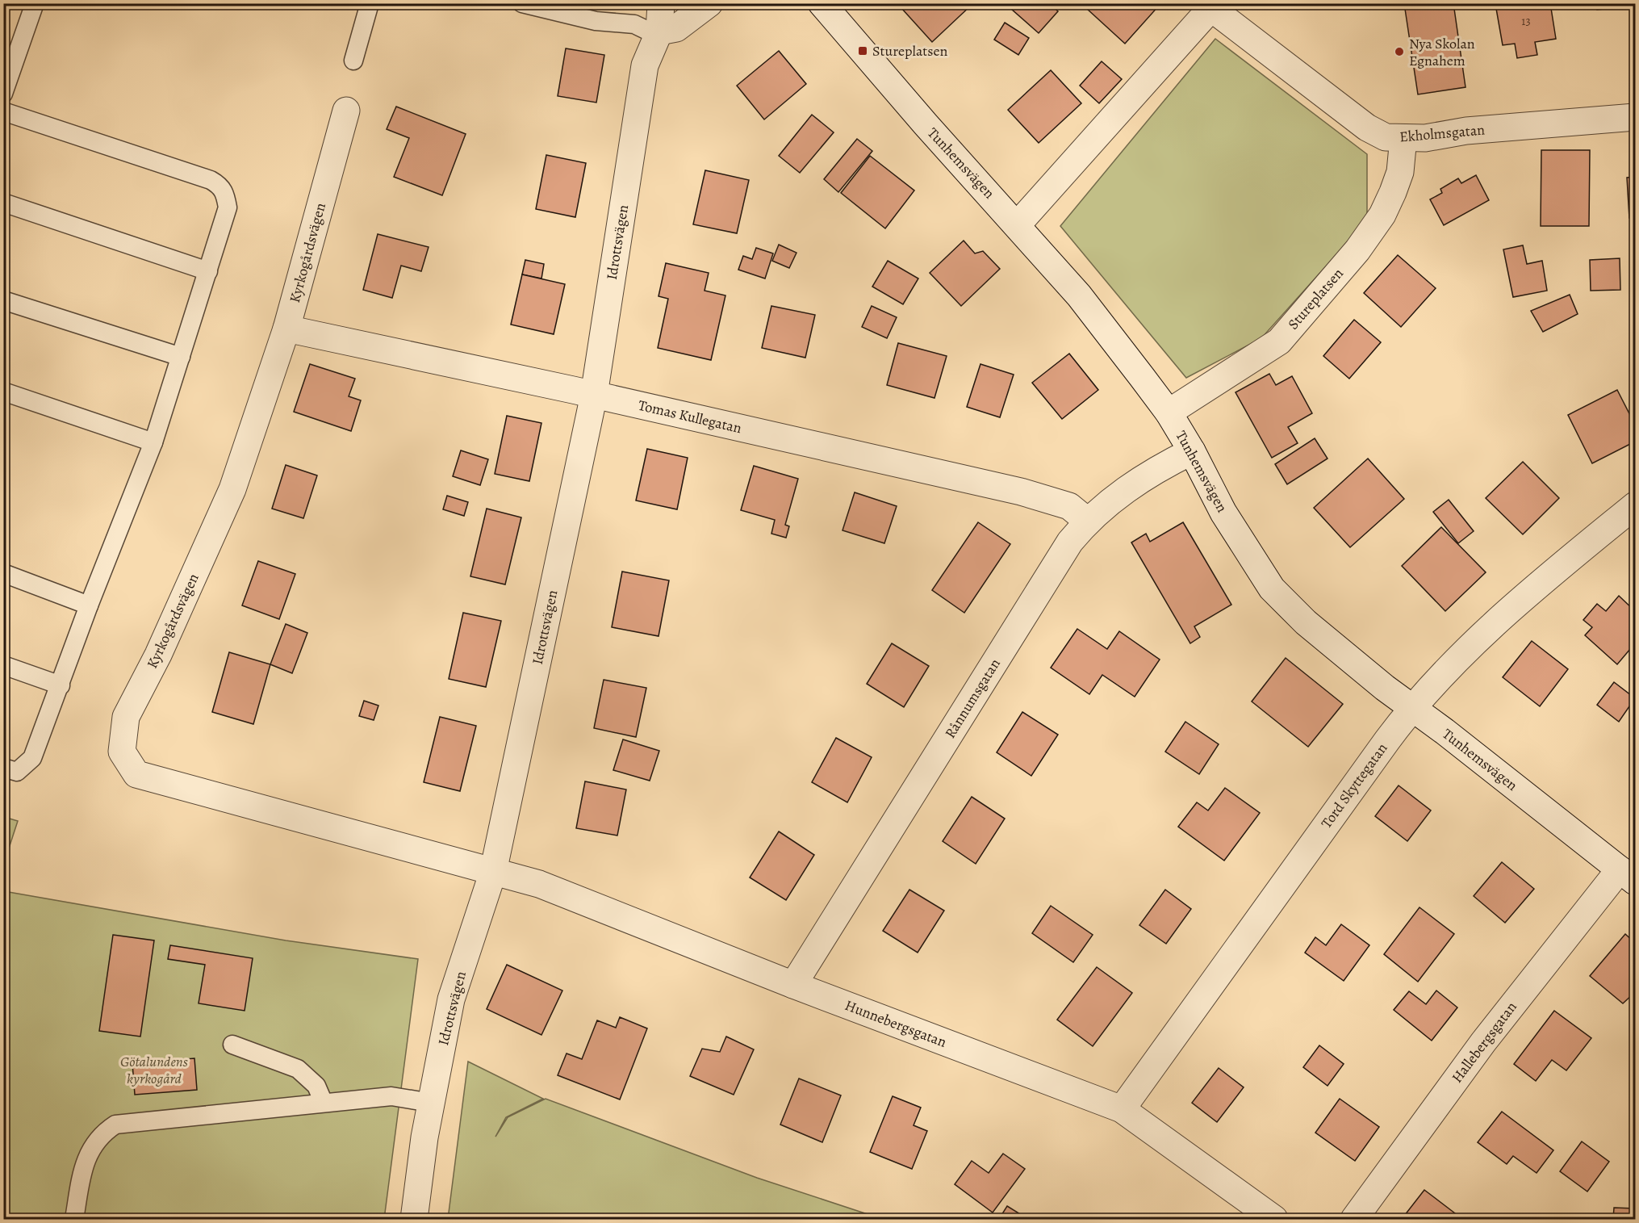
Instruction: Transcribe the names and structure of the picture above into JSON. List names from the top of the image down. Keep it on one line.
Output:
{"streets":{"street":["Ekholmsgatan","Tunhemsvägen","Idrottsvägen","Kyrkogårdsvägen","Stureplatsen","Tomas Kullegatan","Rånnumsgatan","Tord Skyttegatan","Hunnebergsgatan","Hallebergsgatan"]},"crossings":[["Ekholmsgatan","Stureplatsen"],["Tunhemsvägen","Stureplatsen"],["Tunhemsvägen","Rånnumsgatan"],["Tunhemsvägen","Tord Skyttegatan"],["Tunhemsvägen","Hallebergsgatan"],["Idrottsvägen","Kyrkogårdsvägen"],["Idrottsvägen","Tomas Kullegatan"],["Idrottsvägen","Hunnebergsgatan"],["Kyrkogårdsvägen","Tomas Kullegatan"],["Kyrkogårdsvägen","Hunnebergsgatan"],["Tomas Kullegatan","Rånnumsgatan"],["Rånnumsgatan","Hunnebergsgatan"],["Tord Skyttegatan","Hunnebergsgatan"]],"parks":["Götalundens kyrkogård"],"places":{"transit":["Stureplatsen"],"other":["Nya Skolan Egnahem"]},"house_numbers":["13"]}
